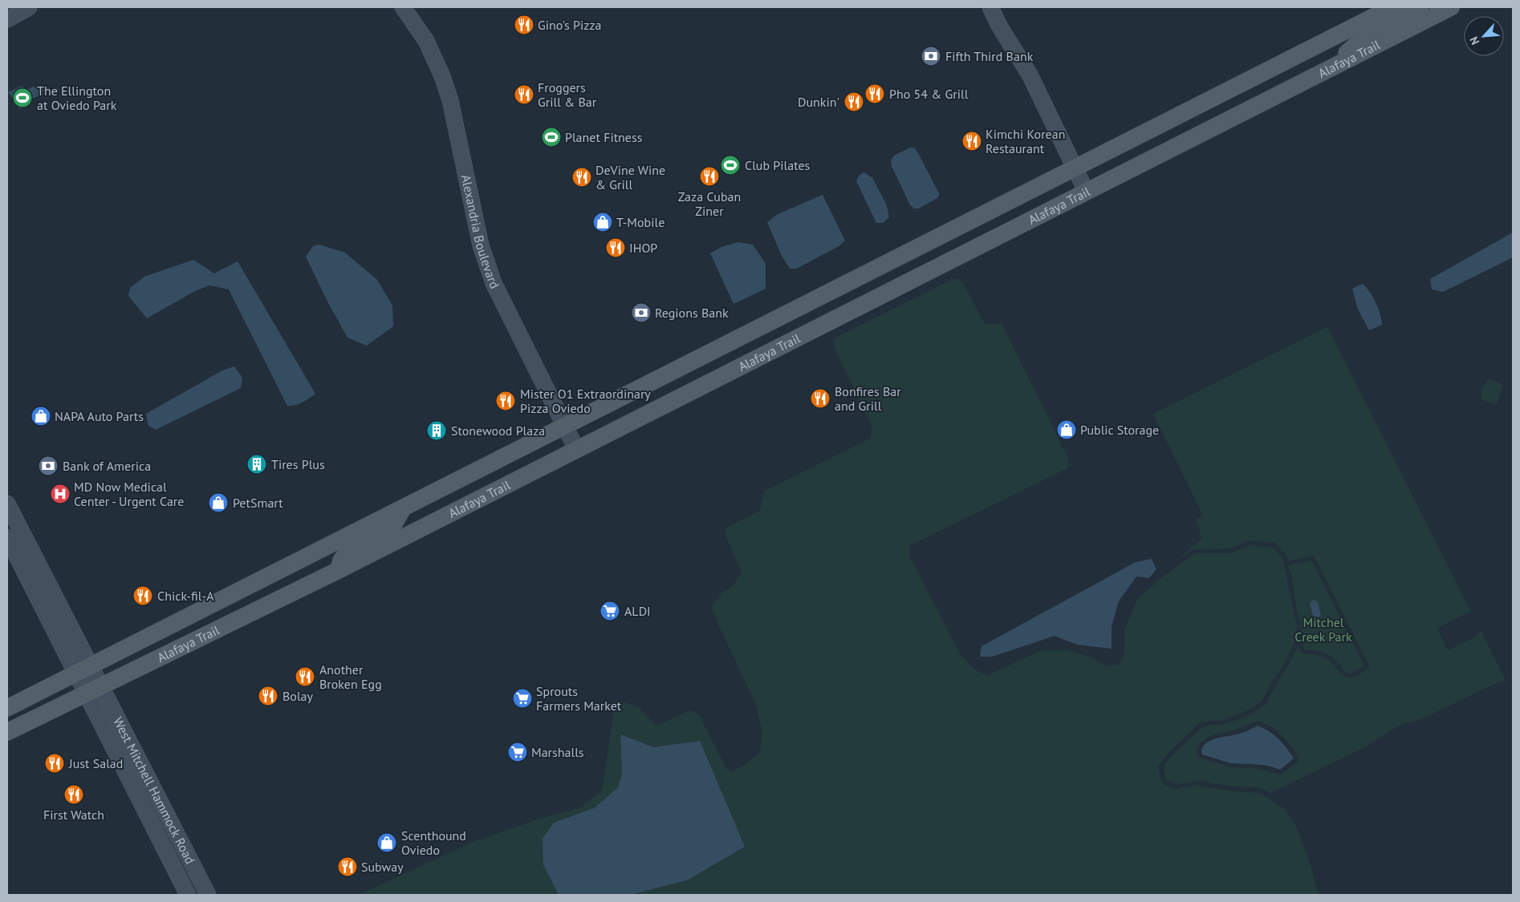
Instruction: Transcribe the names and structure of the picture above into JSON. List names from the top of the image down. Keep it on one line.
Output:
{"streets":{"main road":["Alafaya Trail"],"street":["Alexandria Boulevard","West Mitchell Hammock Road"]},"crossings":[["Alafaya Trail","Alexandria Boulevard"],["Alafaya Trail","West Mitchell Hammock Road"]],"parks":["Mitchel Creek Park"],"places":{"restaurant":["Gino's Pizza","Pho 54 & Grill","Froggers Grill & Bar","Dunkin'","Kimchi Korean Restaurant","Zaza Cuban Ziner","DeVine Wine & Grill","IHOP","Bonfires Bar and Grill","Mister O1 Extraordinary Pizza Oviedo","Chick-fil-A","Another Broken Egg","Bolay","Just Salad","First Watch","Subway"],"bank":["Fifth Third Bank","Regions Bank","Bank of America"],"sports":["The Ellington at Oviedo Park","Planet Fitness","Club Pilates"],"shop":["T-Mobile","NAPA Auto Parts","Public Storage","PetSmart","Scenthound Oviedo"],"building":["Stonewood Plaza","Tires Plus"],"hospital":["MD Now Medical Center - Urgent Care"],"supermarket":["ALDI","Sprouts Farmers Market","Marshalls"]},"north":"bottom left"}
